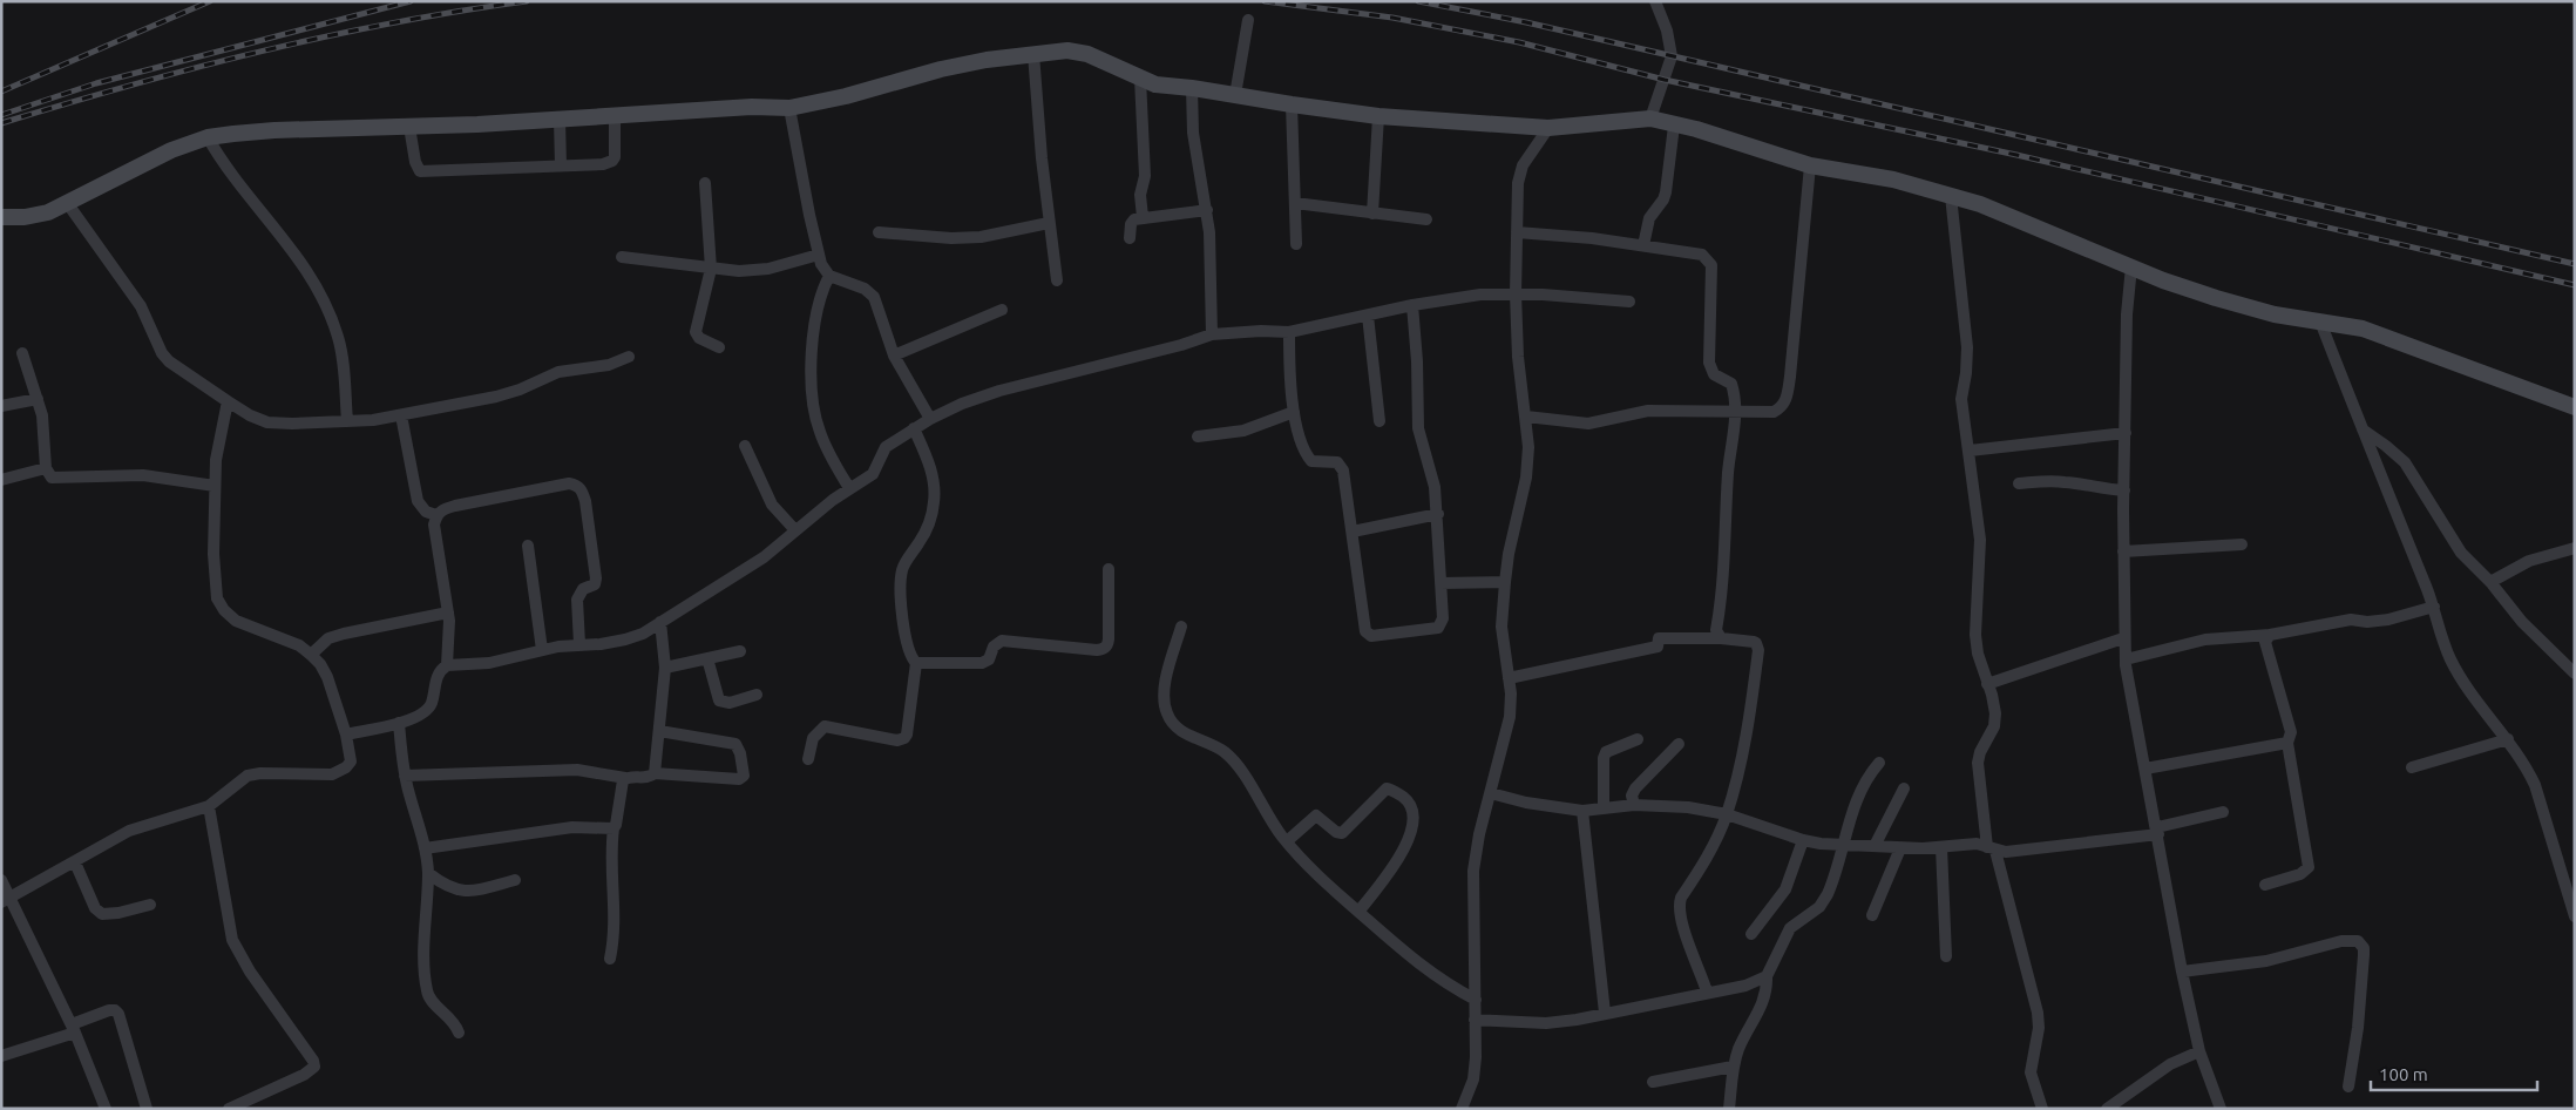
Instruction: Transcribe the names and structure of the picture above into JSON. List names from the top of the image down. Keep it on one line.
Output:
{"scale_bar":"100 m"}
